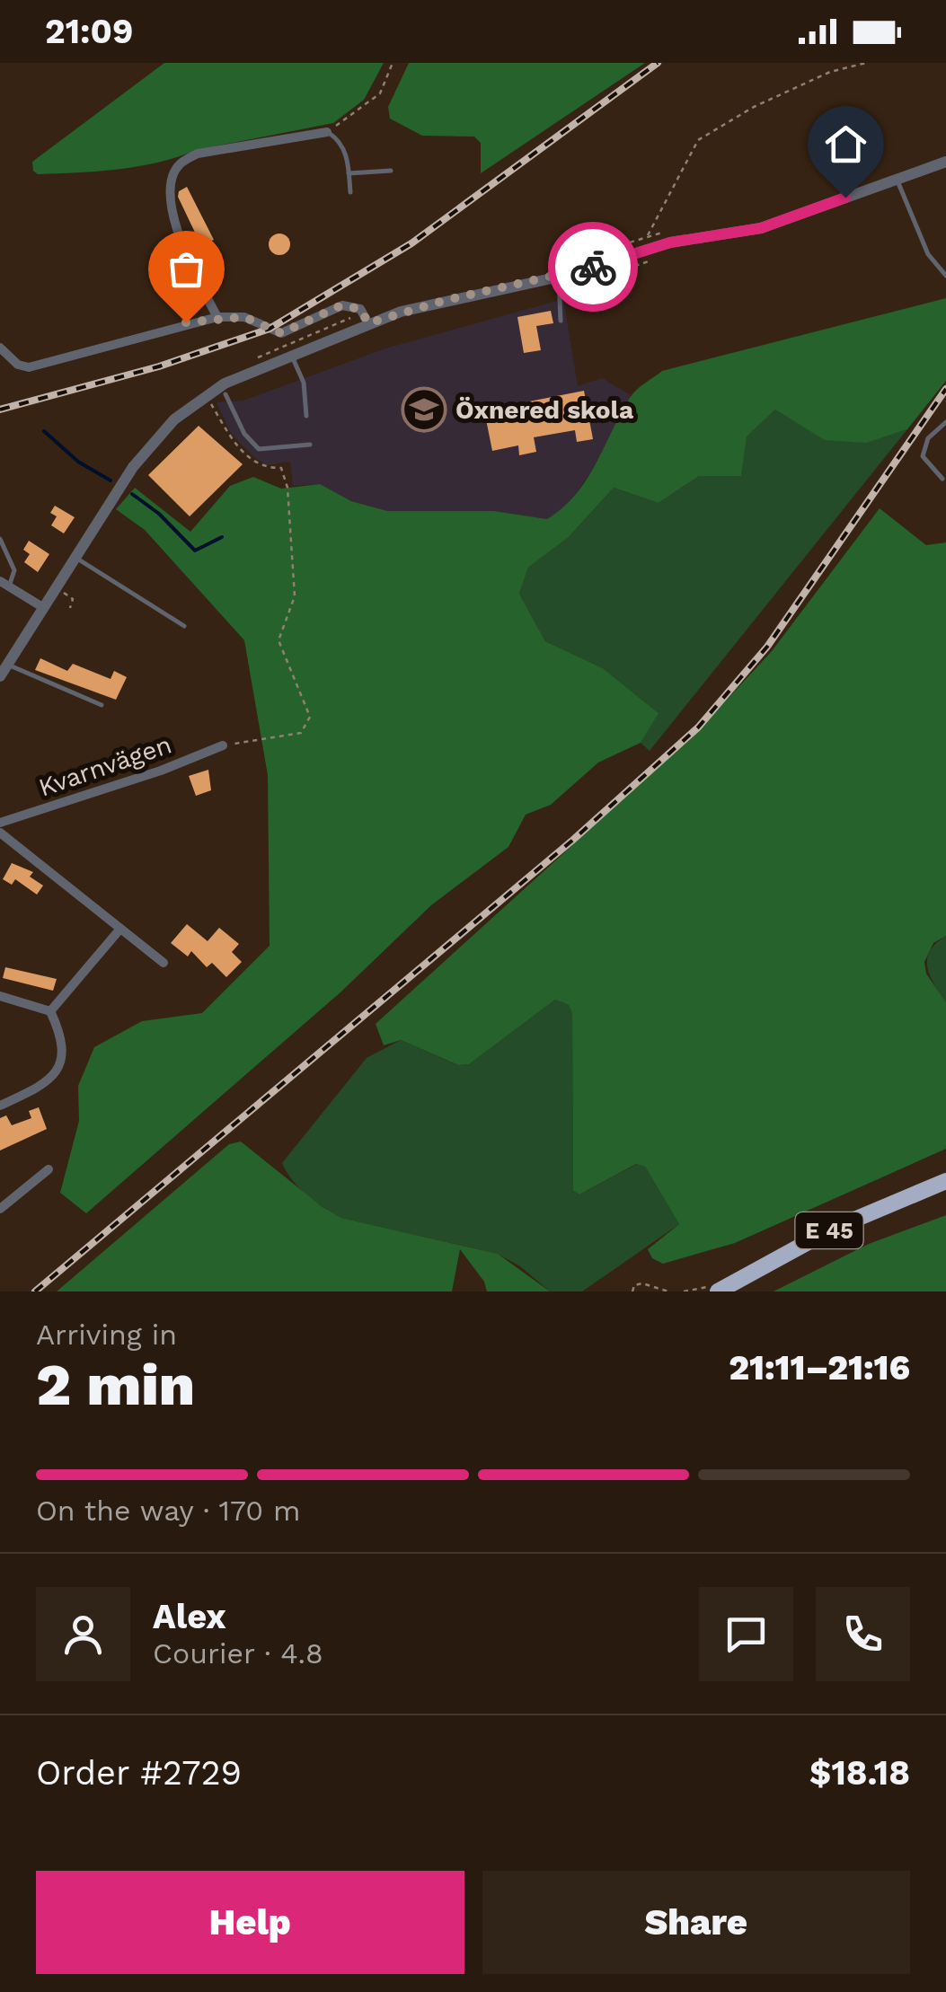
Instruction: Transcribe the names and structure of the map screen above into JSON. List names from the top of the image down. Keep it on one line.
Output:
{"streets":{"highway":["E 45"],"street":["Kvarnvägen"]},"places":{"school or university":["Öxnered skola"]},"page":{"status":"21:09","heading":["2 min","Arriving in","21:11–21:16"],"panel":["Alex","Courier · 4.8","Order #2729","$18.18"],"bar":"On the way · 170 m","buttons":["Help","Share"]}}
